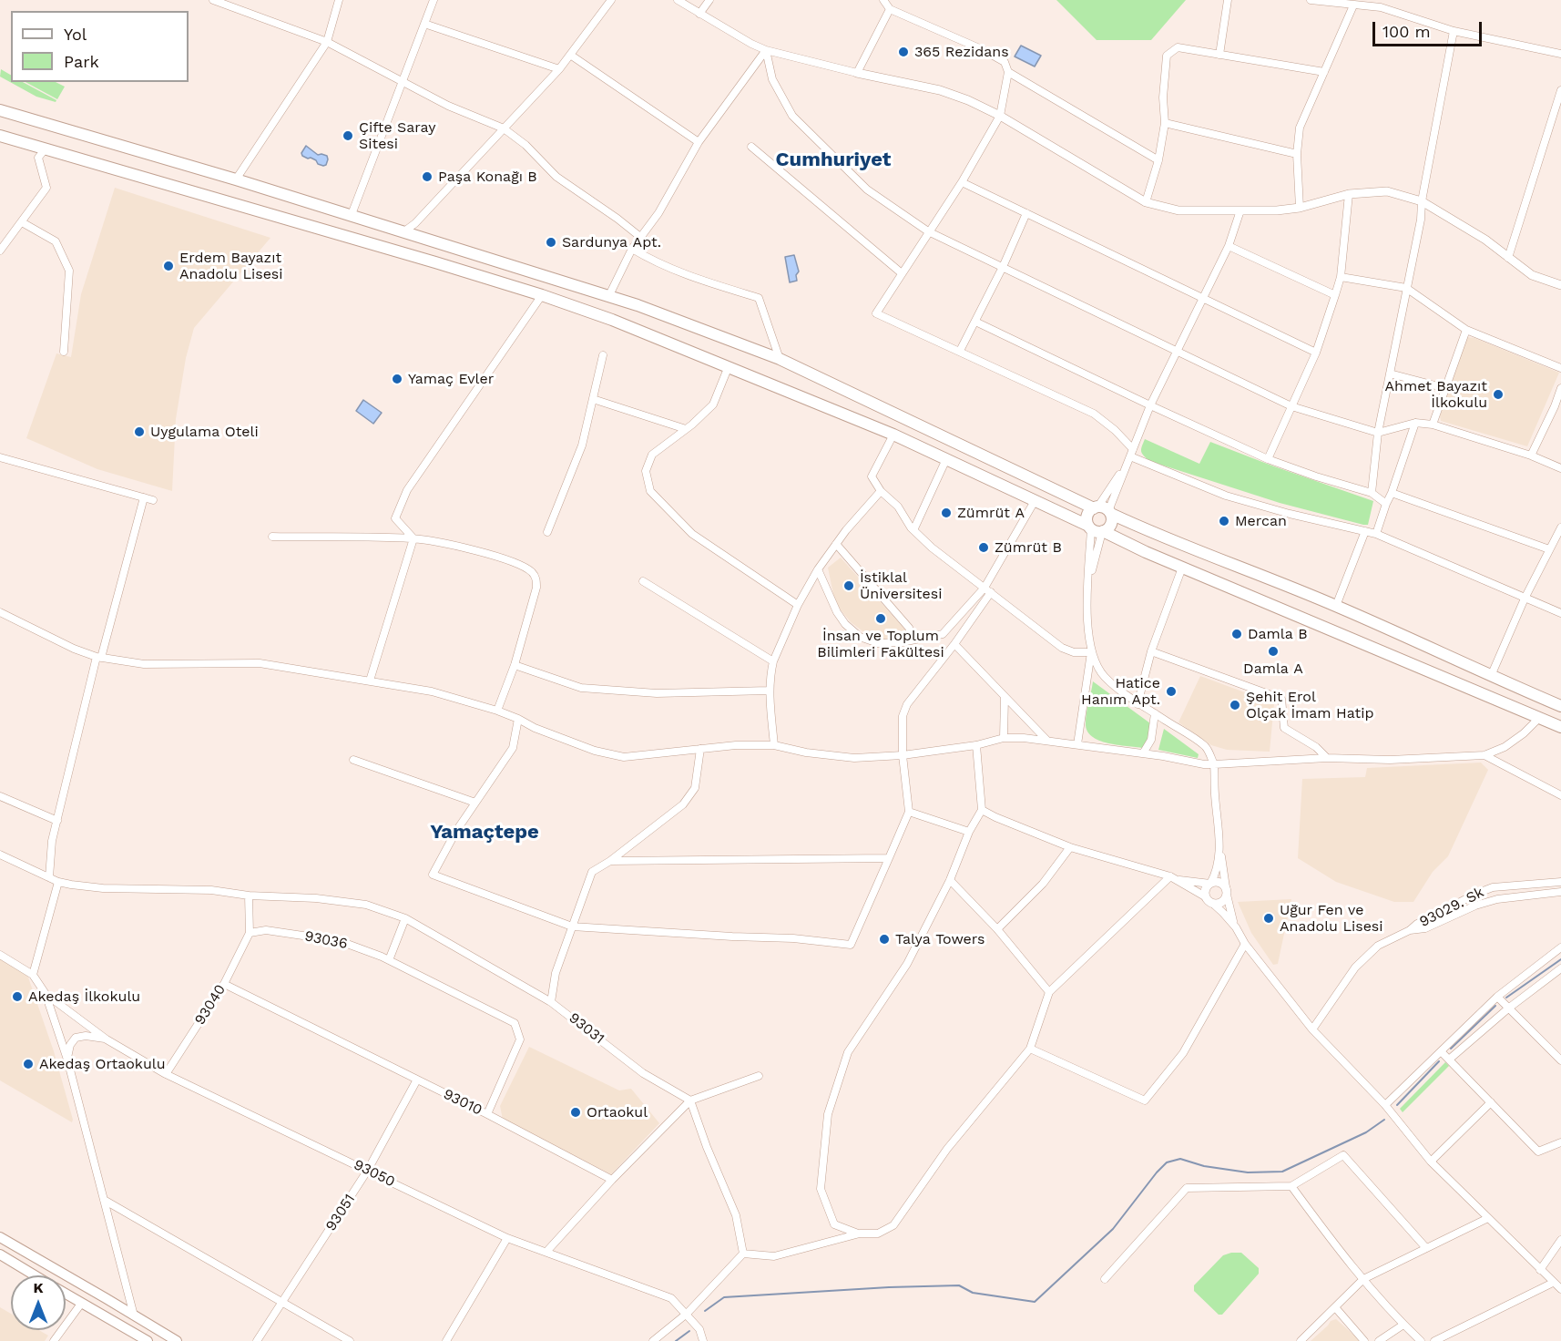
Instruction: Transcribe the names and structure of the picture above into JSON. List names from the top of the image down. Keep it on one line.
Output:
{"streets":{"street":["93029. Sk","93036","93040","93031","93010","93050","93051"]},"crossings":[["93036","93040"],["93036","93010"],["93040","93010"],["93040","93050"],["93010","93051"],["93050","93051"]],"districts":["Cumhuriyet","Yamaçtepe"],"places":["365 Rezidans","Çifte Saray Sitesi","Paşa Konağı B","Sardunya Apt.","Erdem Bayazıt Anadolu Lisesi","Yamaç Evler","Ahmet Bayazıt İlkokulu","Uygulama Oteli","Zümrüt A","Mercan","Zümrüt B","İstiklal Üniversitesi","İnsan ve Toplum Bilimleri Fakültesi","Damla B","Damla A","Hatice Hanım Apt.","Şehit Erol Olçak İmam Hatip","Uğur Fen ve Anadolu Lisesi","Talya Towers","Akedaş İlkokulu","Akedaş Ortaokulu","Ortaokul"],"legend":["Yol","Park"],"scale_bar":"100 m","north":"top"}
